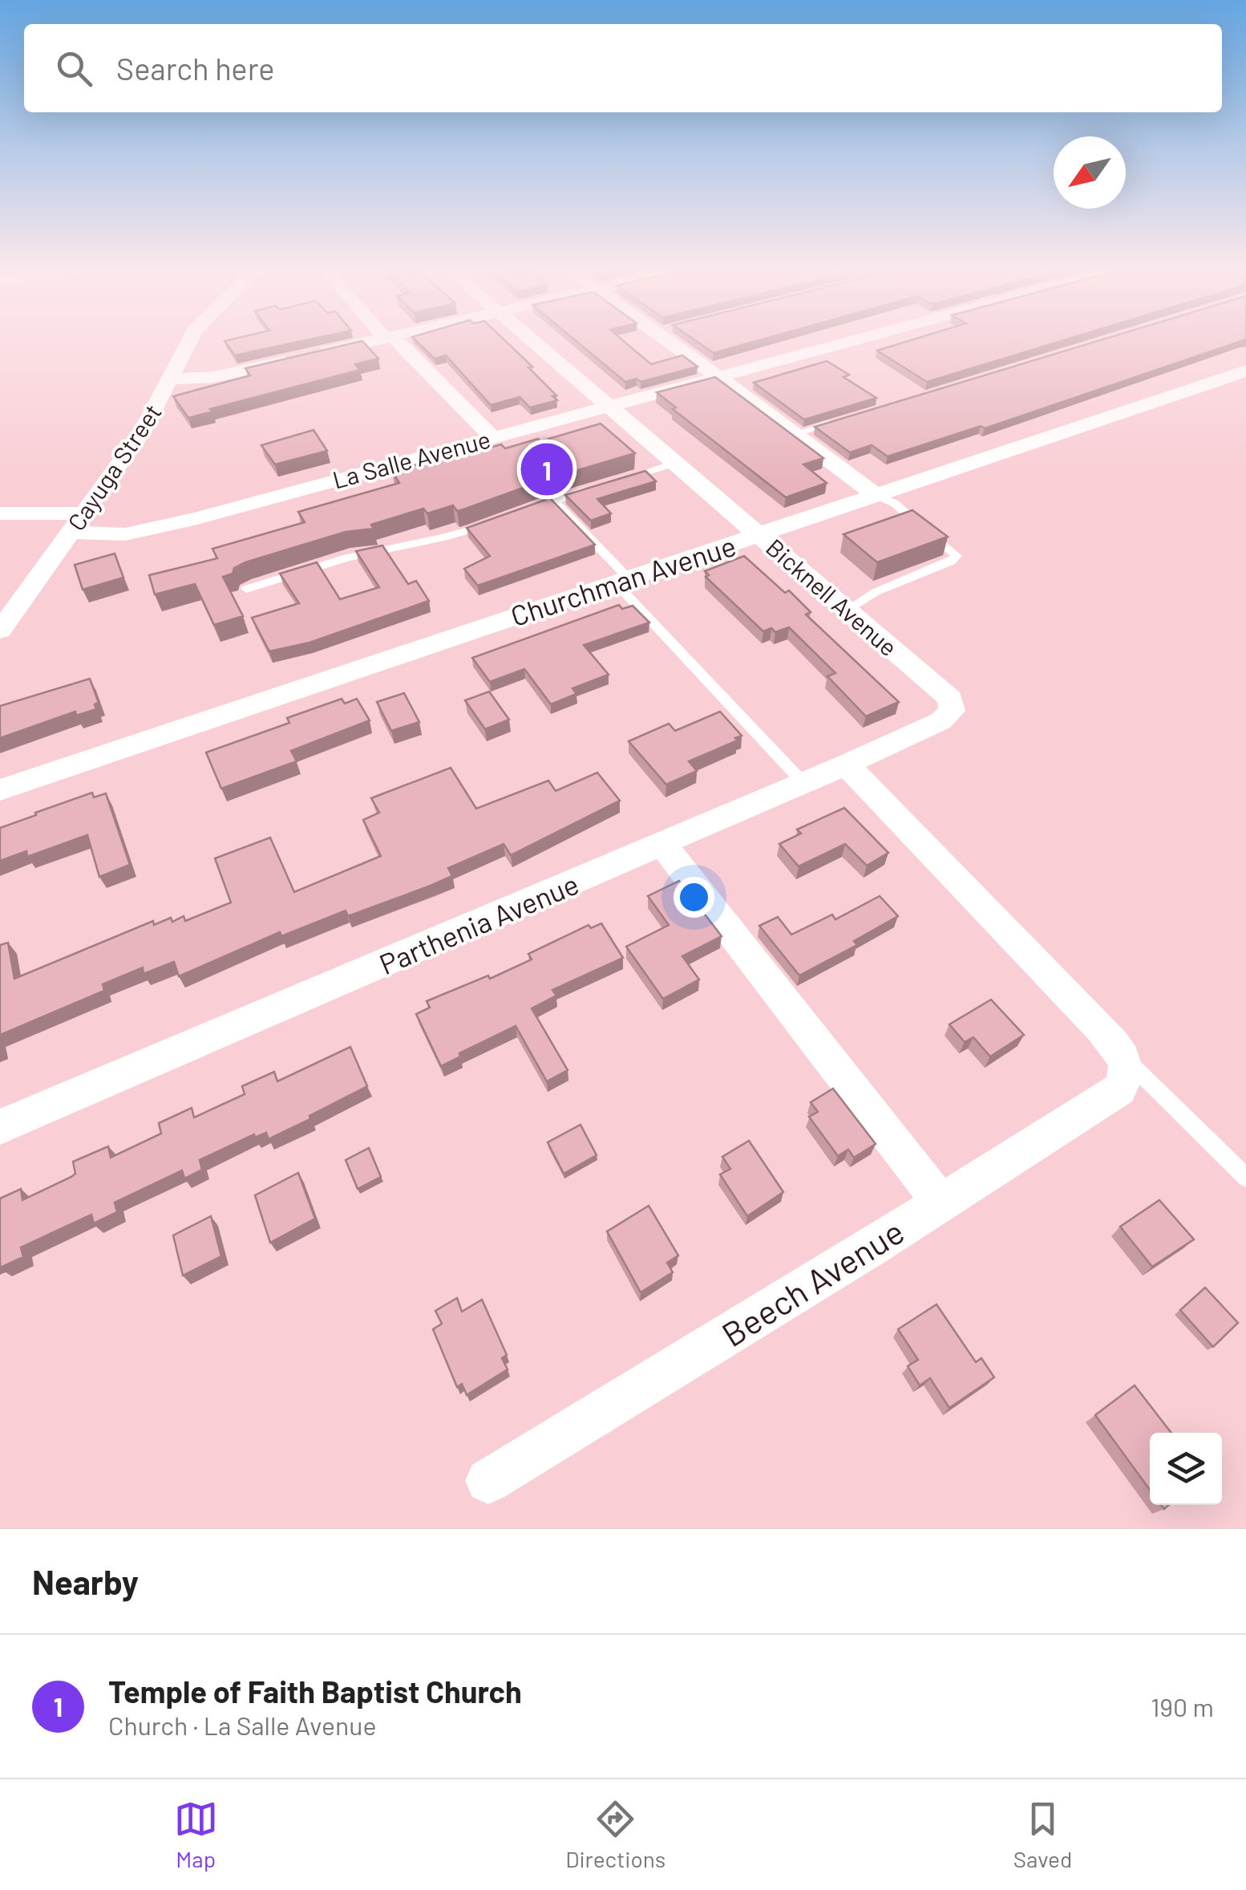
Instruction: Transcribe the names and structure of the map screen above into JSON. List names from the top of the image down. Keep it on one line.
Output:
{"streets":{"street":["La Salle Avenue","Cayuga Street","Churchman Avenue","Bicknell Avenue","Parthenia Avenue","Beech Avenue"]},"crossings":[["La Salle Avenue","Cayuga Street"],["La Salle Avenue","Bicknell Avenue"],["Churchman Avenue","Bicknell Avenue"],["Bicknell Avenue","Parthenia Avenue"]],"north":"bottom left","page":{"search":"Search here","pins":"1","heading":"Nearby","list":[{"mark":"1","name":"Temple of Faith Baptist Church","note":"Church · La Salle Avenue","value":"190 m"}],"nav":["Map","Directions","Saved"]}}
